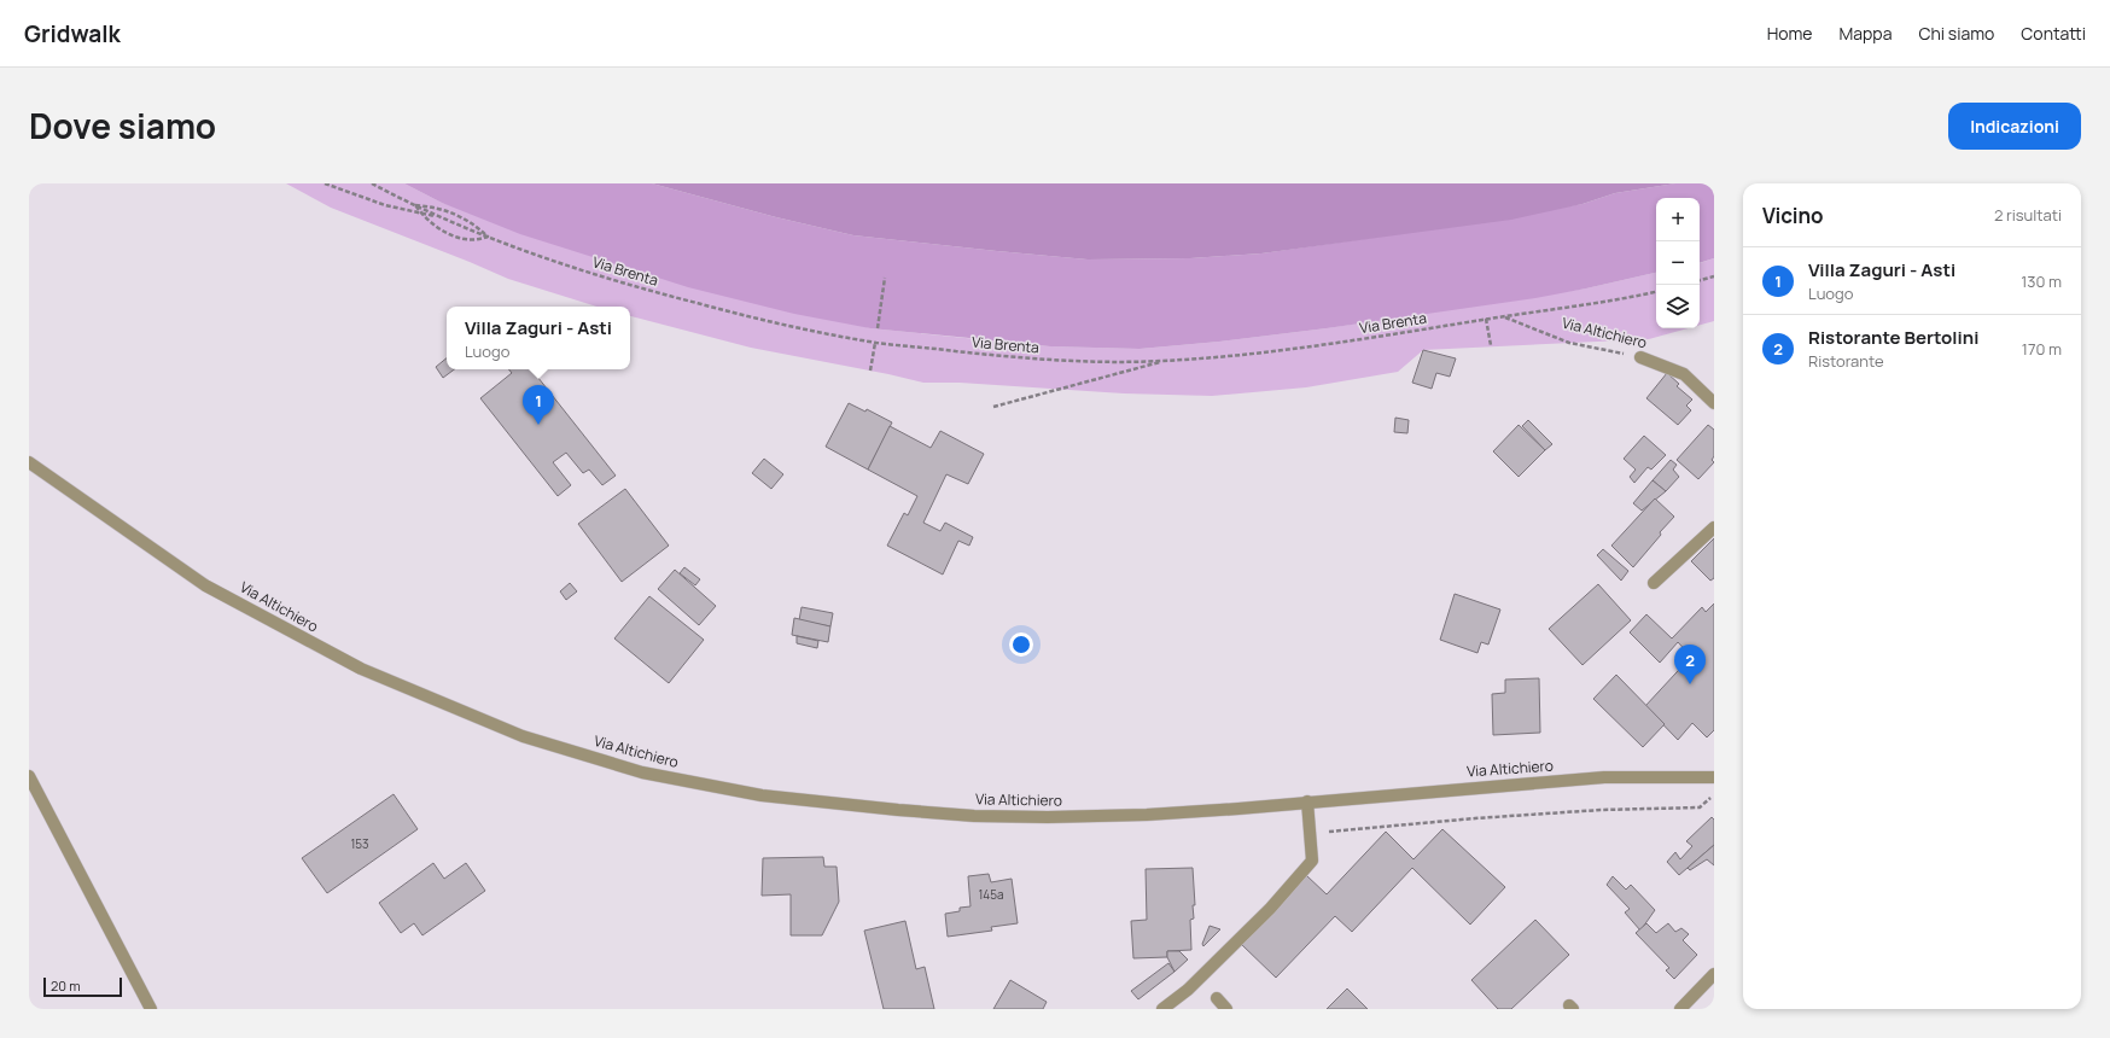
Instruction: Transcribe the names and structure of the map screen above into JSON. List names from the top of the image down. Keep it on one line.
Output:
{"streets":{"street":["Via Altichiero"],"path":["Via Brenta"]},"crossings":[["Via Brenta","Via Altichiero"]],"house_numbers":["153","145a"],"scale_bar":"20 m","page":{"header":"Gridwalk","nav":["Home","Mappa","Chi siamo","Contatti"],"title":"Dove siamo","buttons":"Indicazioni","heading":["Vicino","2 risultati"],"map_buttons":["+","−"],"list":[{"mark":"1","name":"Villa Zaguri - Asti","note":"Luogo","value":"130 m"},{"mark":"2","name":"Ristorante Bertolini","note":"Ristorante","value":"170 m"}],"popup":["Villa Zaguri - Asti","Luogo"],"pins":["1","2"],"scale":"20 m"}}
